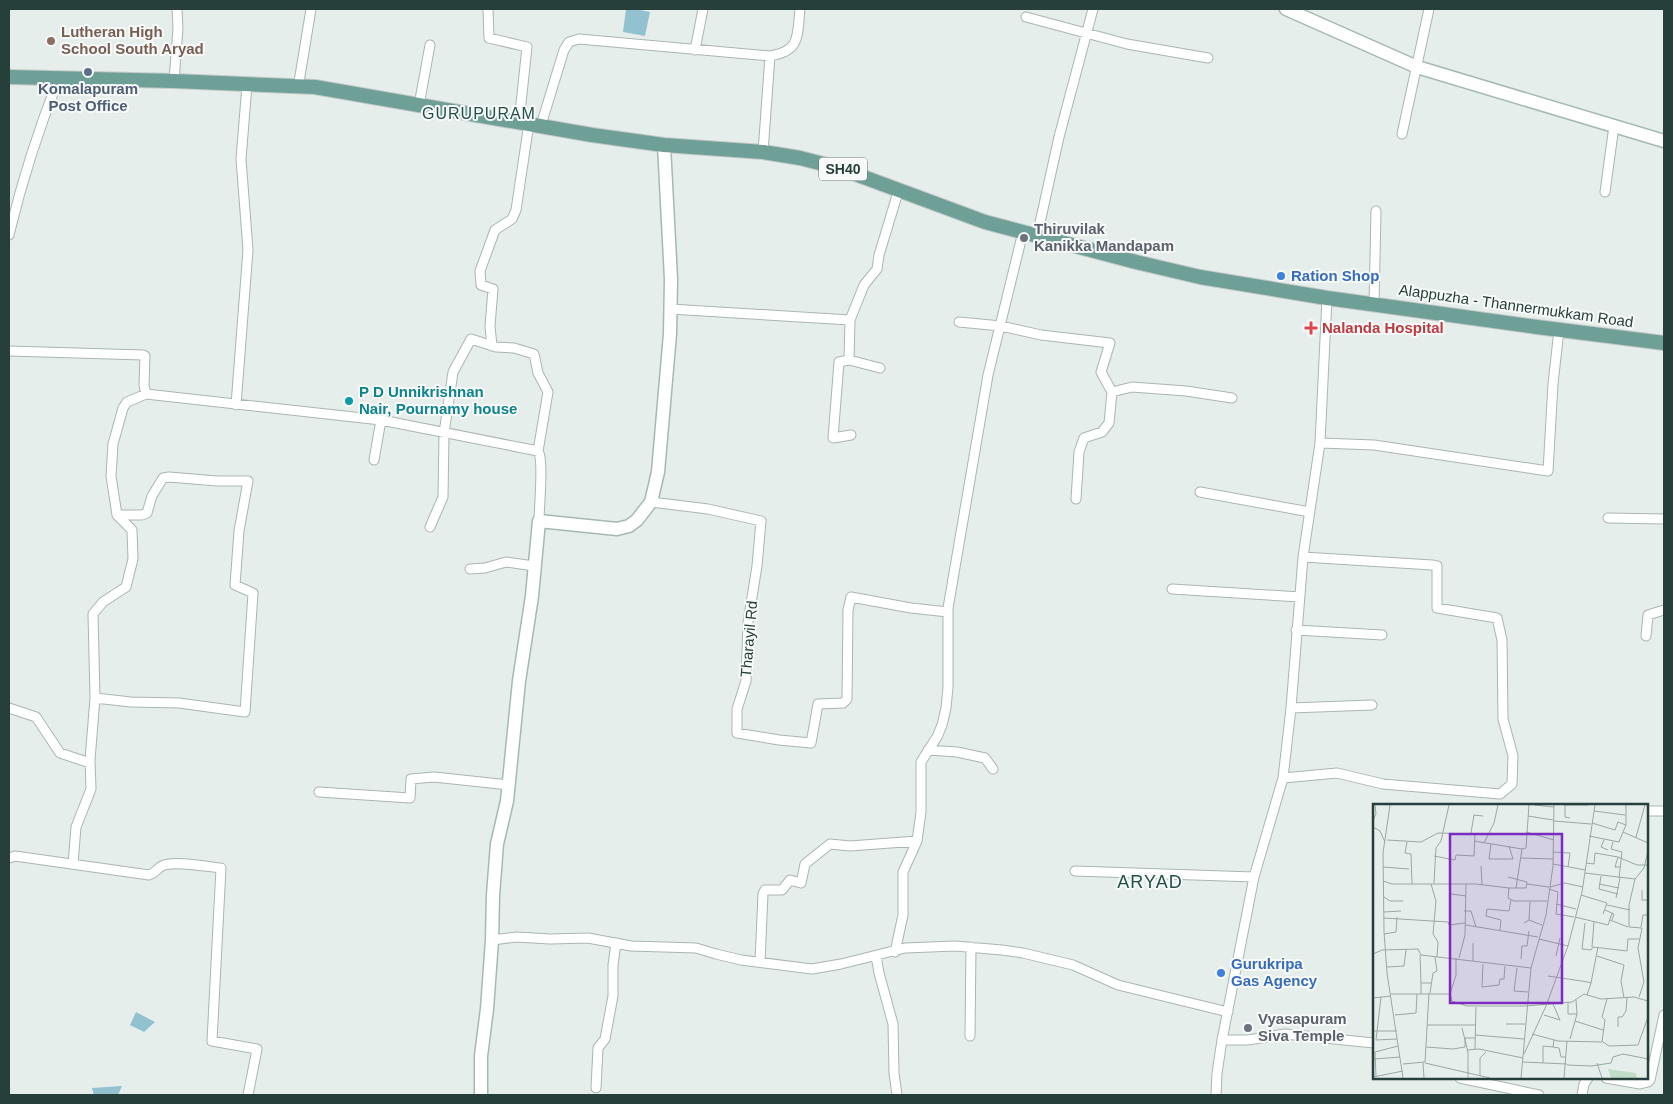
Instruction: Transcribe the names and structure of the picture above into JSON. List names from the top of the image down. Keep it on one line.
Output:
{"streets":{"main road":["SH40","Alappuzha - Thannermukkam Road"],"street":["Tharayil Rd"]},"districts":["GURUPURAM","ARYAD"],"places":{"other":["Lutheran High School South Aryad","Komalapuram Post Office","Thiruvilak Kanikka Mandapam","Ration Shop","P D Unnikrishnan Nair, Pournamy house","Gurukripa Gas Agency","Vyasapuram Siva Temple"],"health":["Nalanda Hospital"]}}
